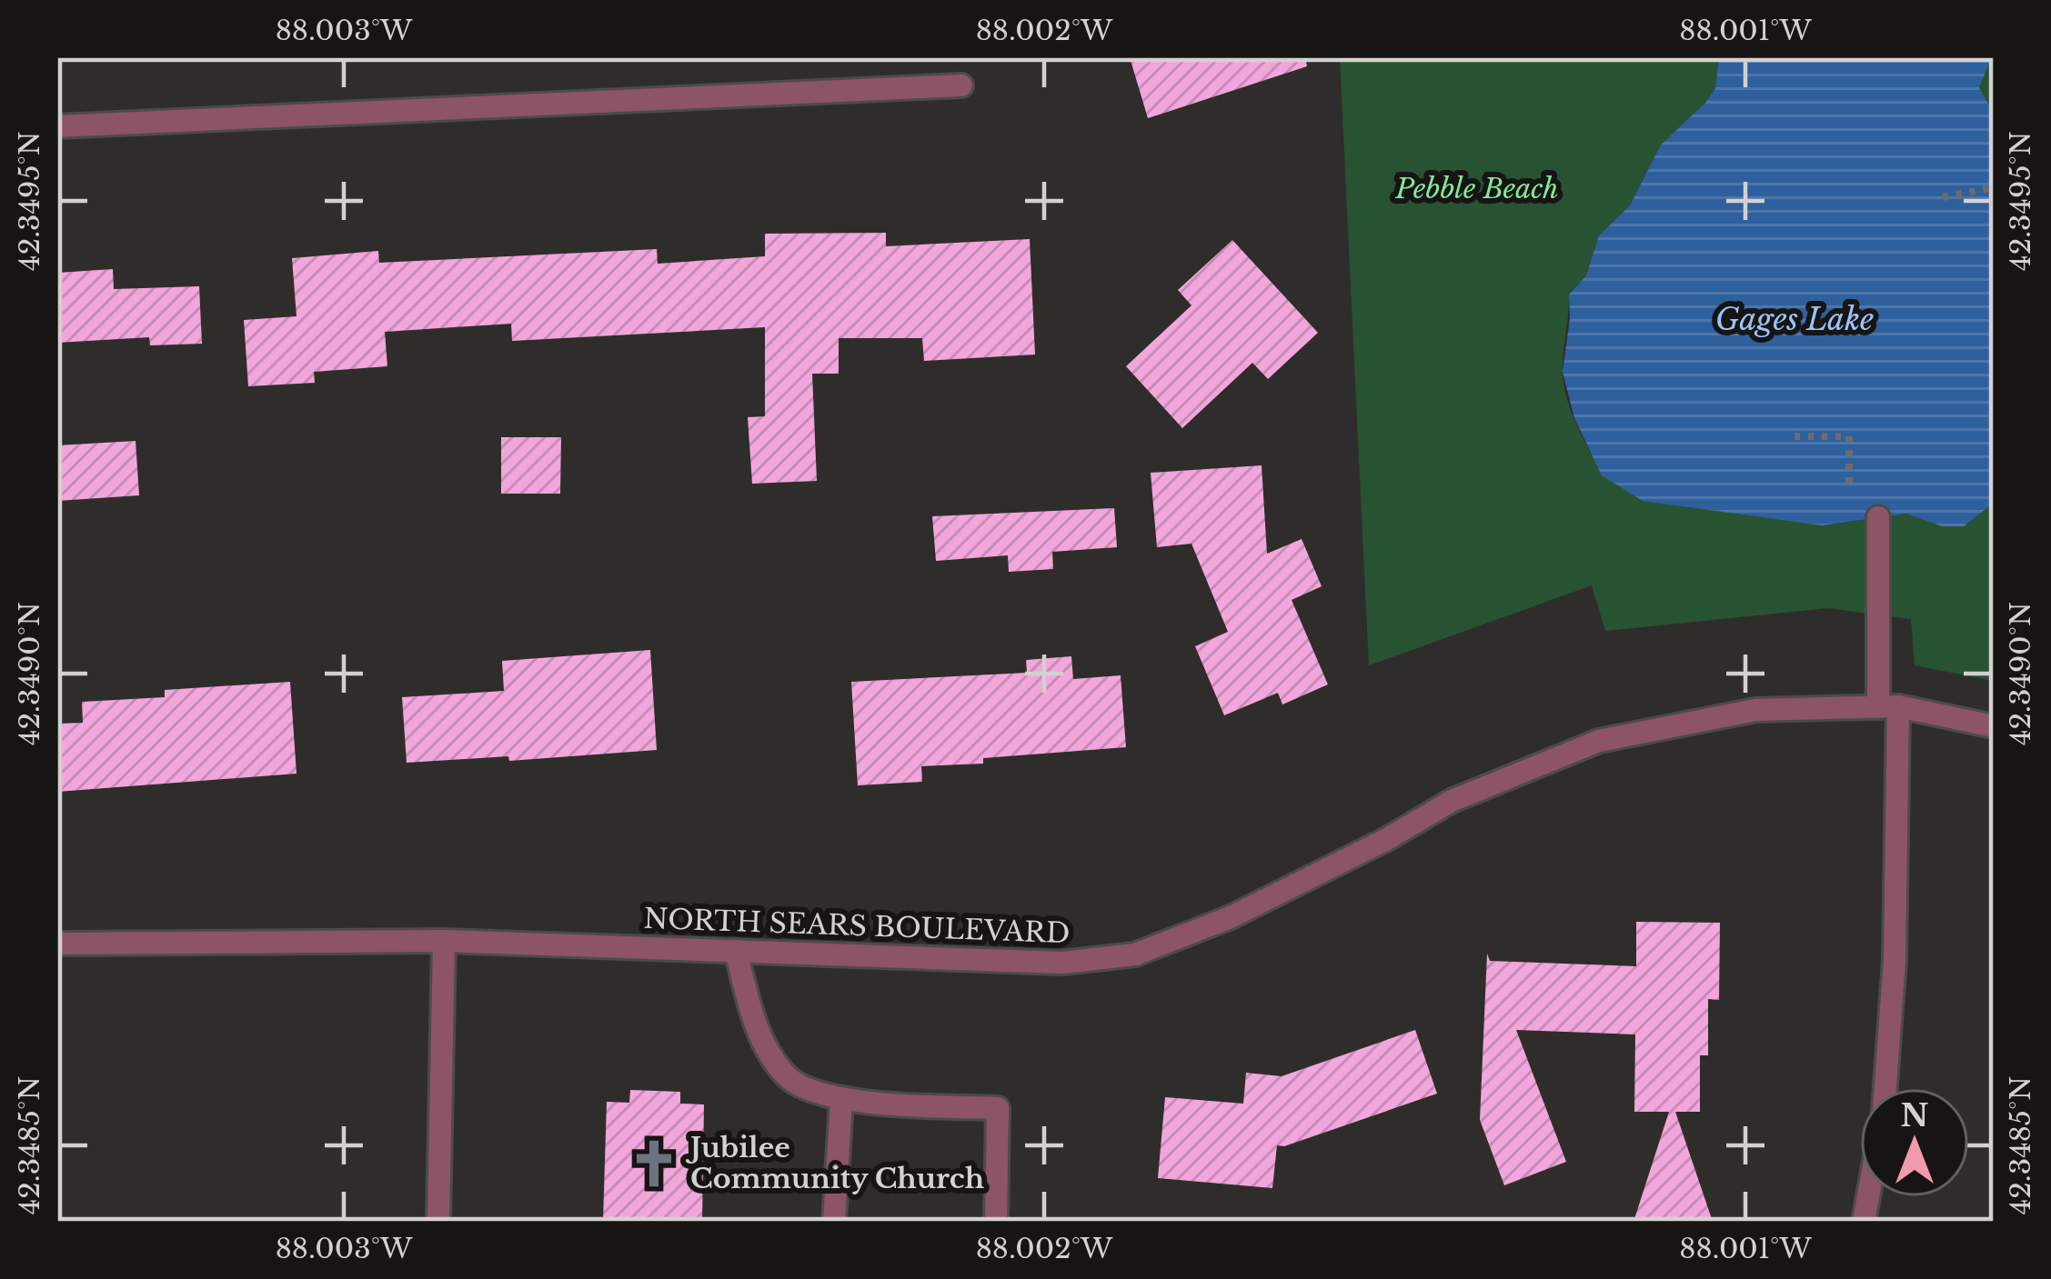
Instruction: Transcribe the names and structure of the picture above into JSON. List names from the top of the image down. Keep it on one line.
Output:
{"streets":{"street":["NORTH SEARS BOULEVARD"]},"water":["Gages Lake"],"parks":["Pebble Beach"],"places":{"church":["Jubilee Community Church"]},"north":"top","coordinates":["88.003°W","88.002°W","88.001°W","42.3495°N","42.3490°N","42.3485°N"]}
